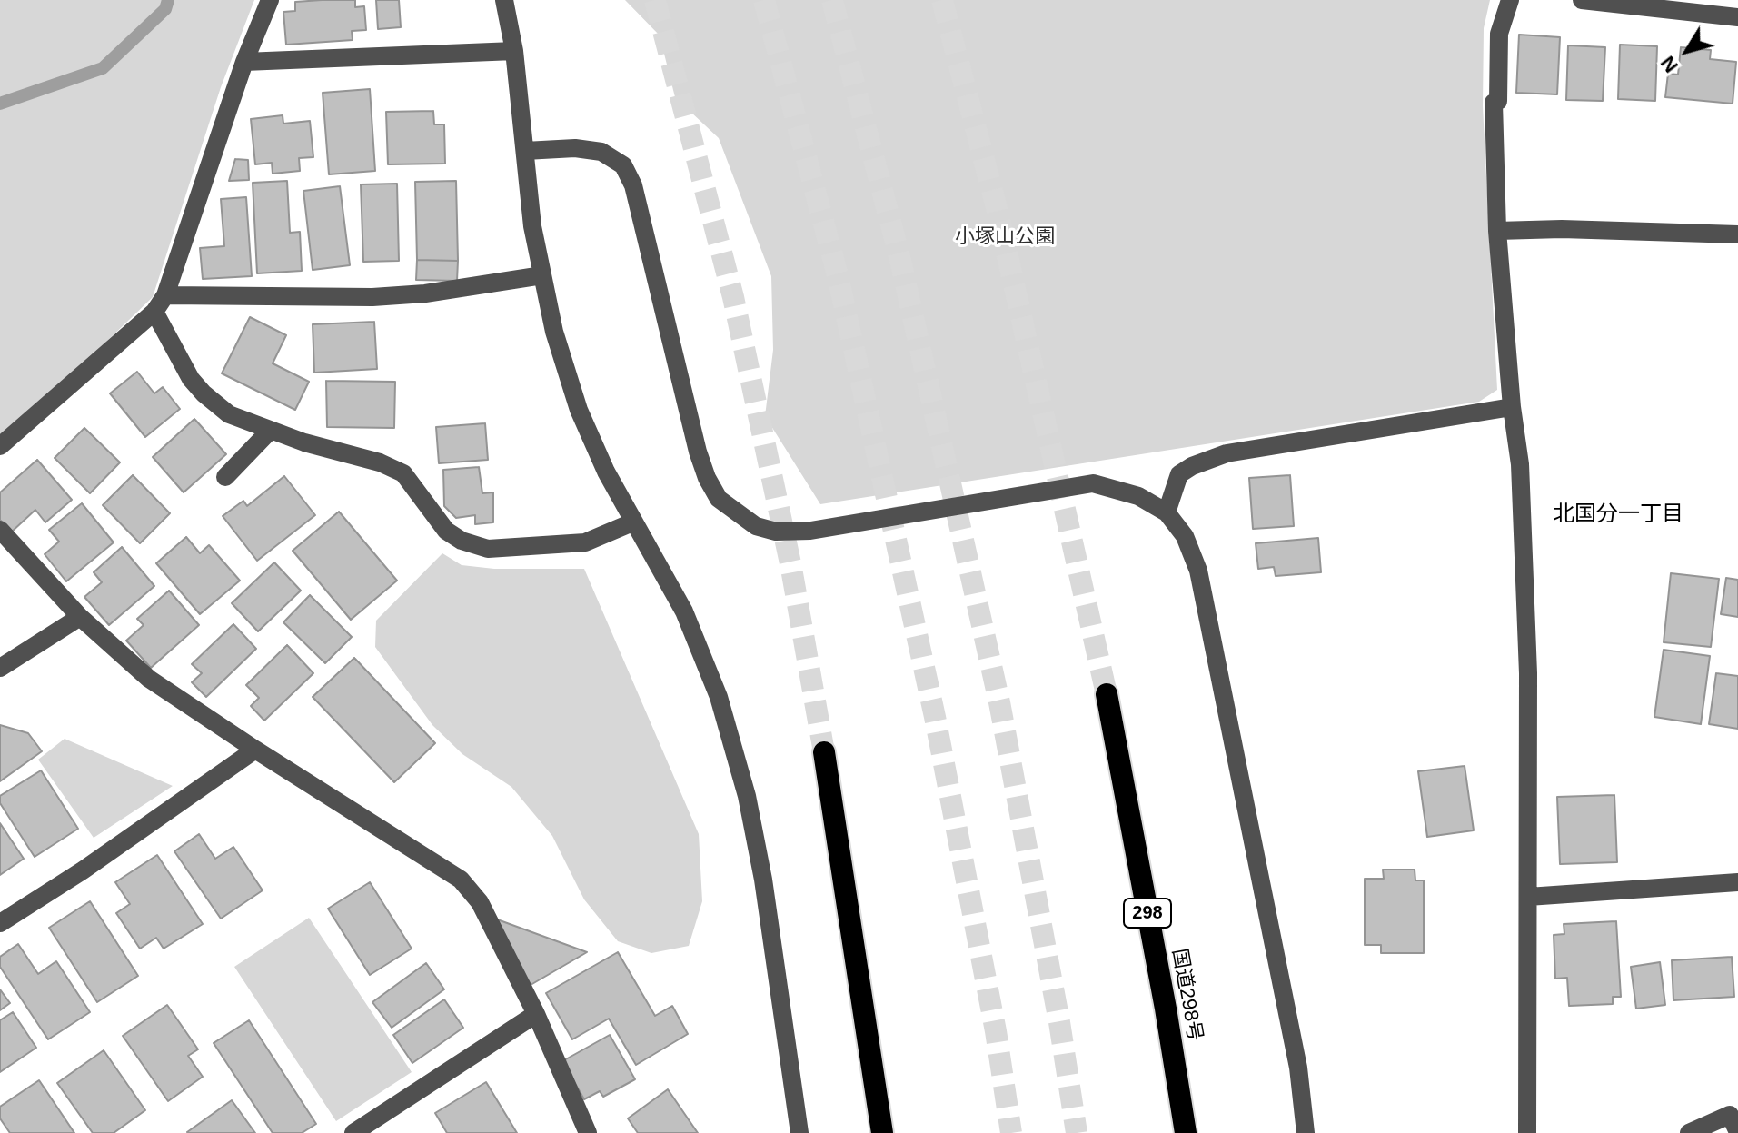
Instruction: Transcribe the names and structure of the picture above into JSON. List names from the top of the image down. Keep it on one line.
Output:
{"streets":{"highway":["298","国道298号"]},"districts":["北国分一丁目"],"parks":["小塚山公園"],"north":"bottom left"}
